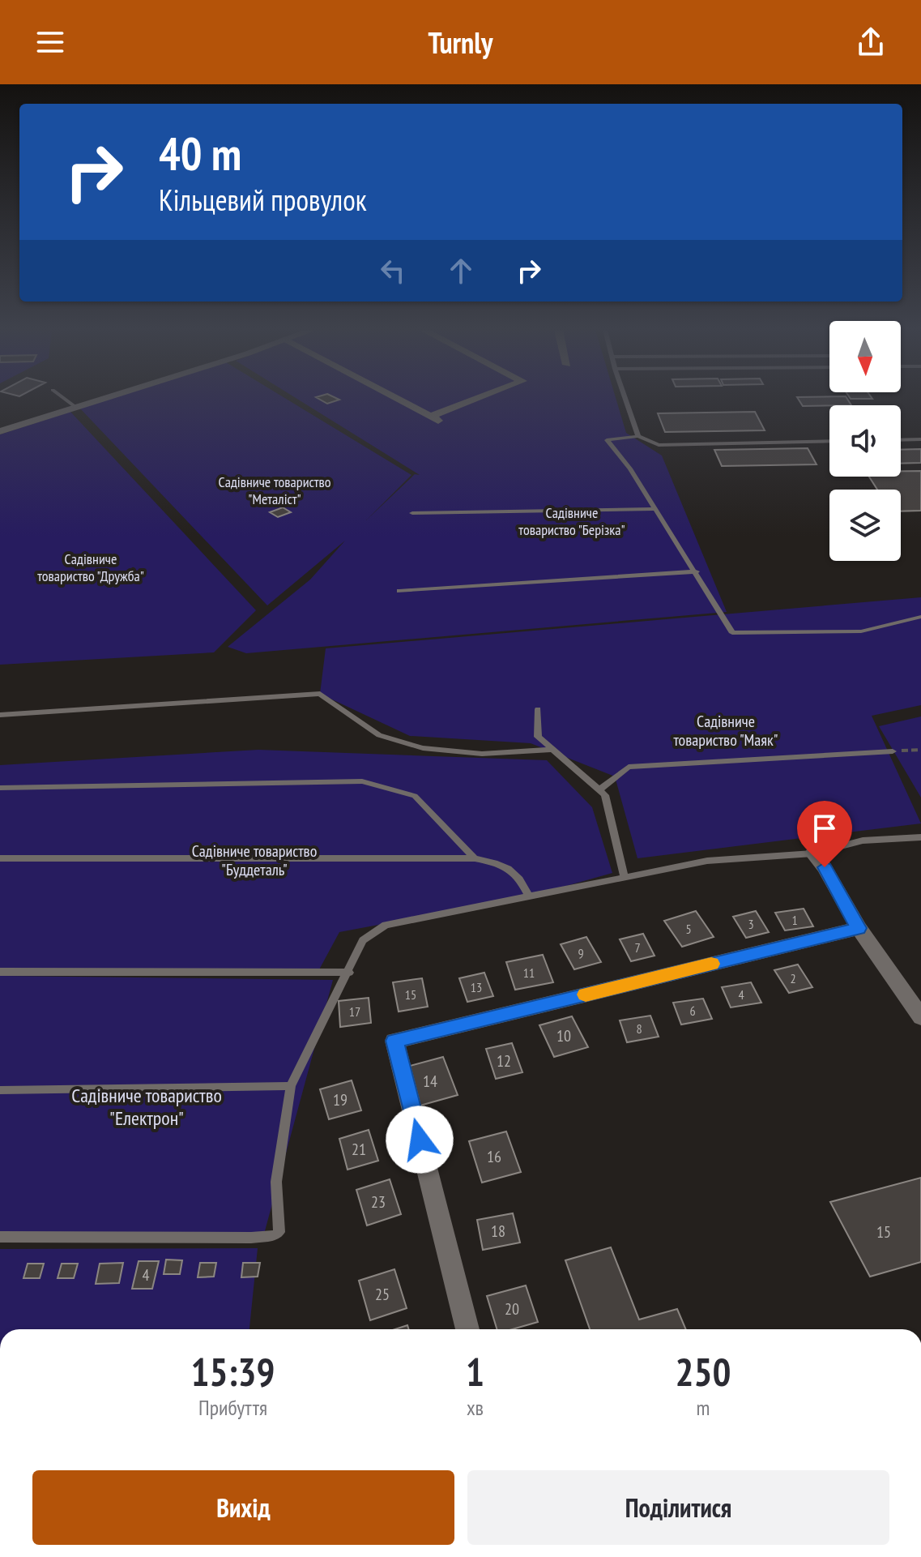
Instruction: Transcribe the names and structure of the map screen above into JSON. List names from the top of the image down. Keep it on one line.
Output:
{"parks":["Садівниче товариство \"Металіст\"","Садівниче товариство \"Берізка\"","Садівниче товариство \"Дружба\"","Садівниче товариство \"Маяк\"","Садівниче товариство \"Буддеталь\"","Садівниче товариство \"Електрон\""],"house_numbers":["1","3","5","7","9","11","2","13","15","4","6","17","8","10","12","14","19","21","16","23","18","15","4","25","20"],"north":"bottom","page":{"header":"Turnly","turn":["40 m","Кільцевий провулок"],"eta":["15:39","Прибуття","1","хв","250","m"],"buttons":["Вихід","Поділитися"]}}
